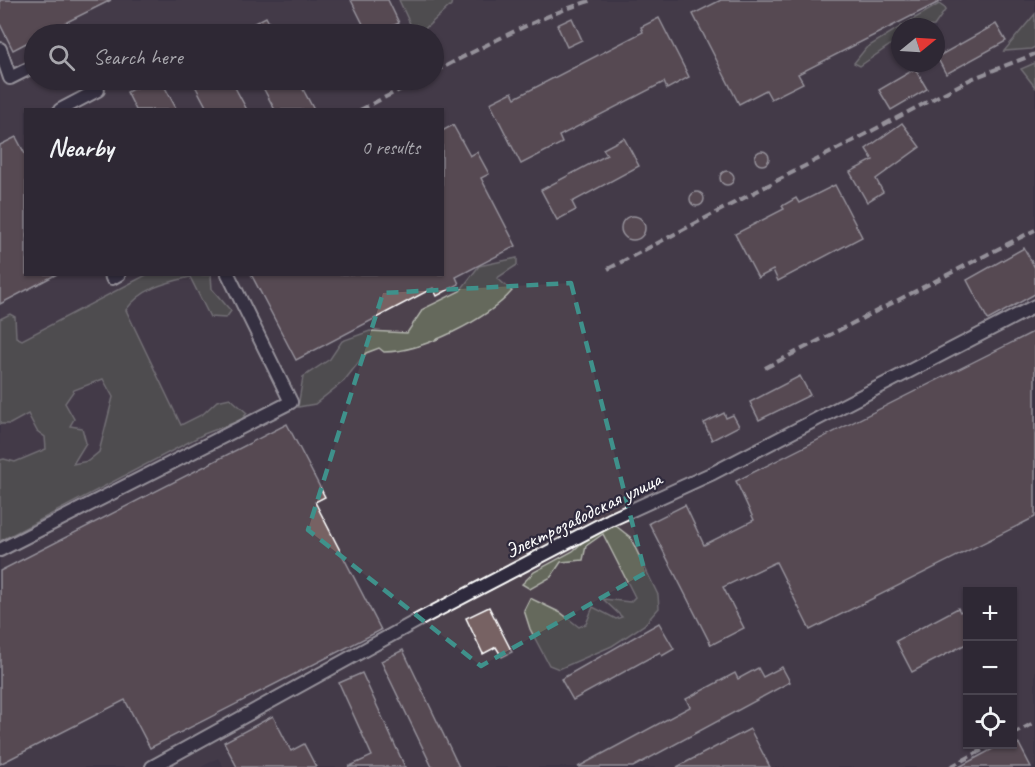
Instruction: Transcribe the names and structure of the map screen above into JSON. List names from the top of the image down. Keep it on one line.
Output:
{"streets":{"street":["Электрозаводская улица"]},"north":"right","page":{"search":"Search here","heading":["Nearby","0 results"],"map_buttons":["+","−"]}}
